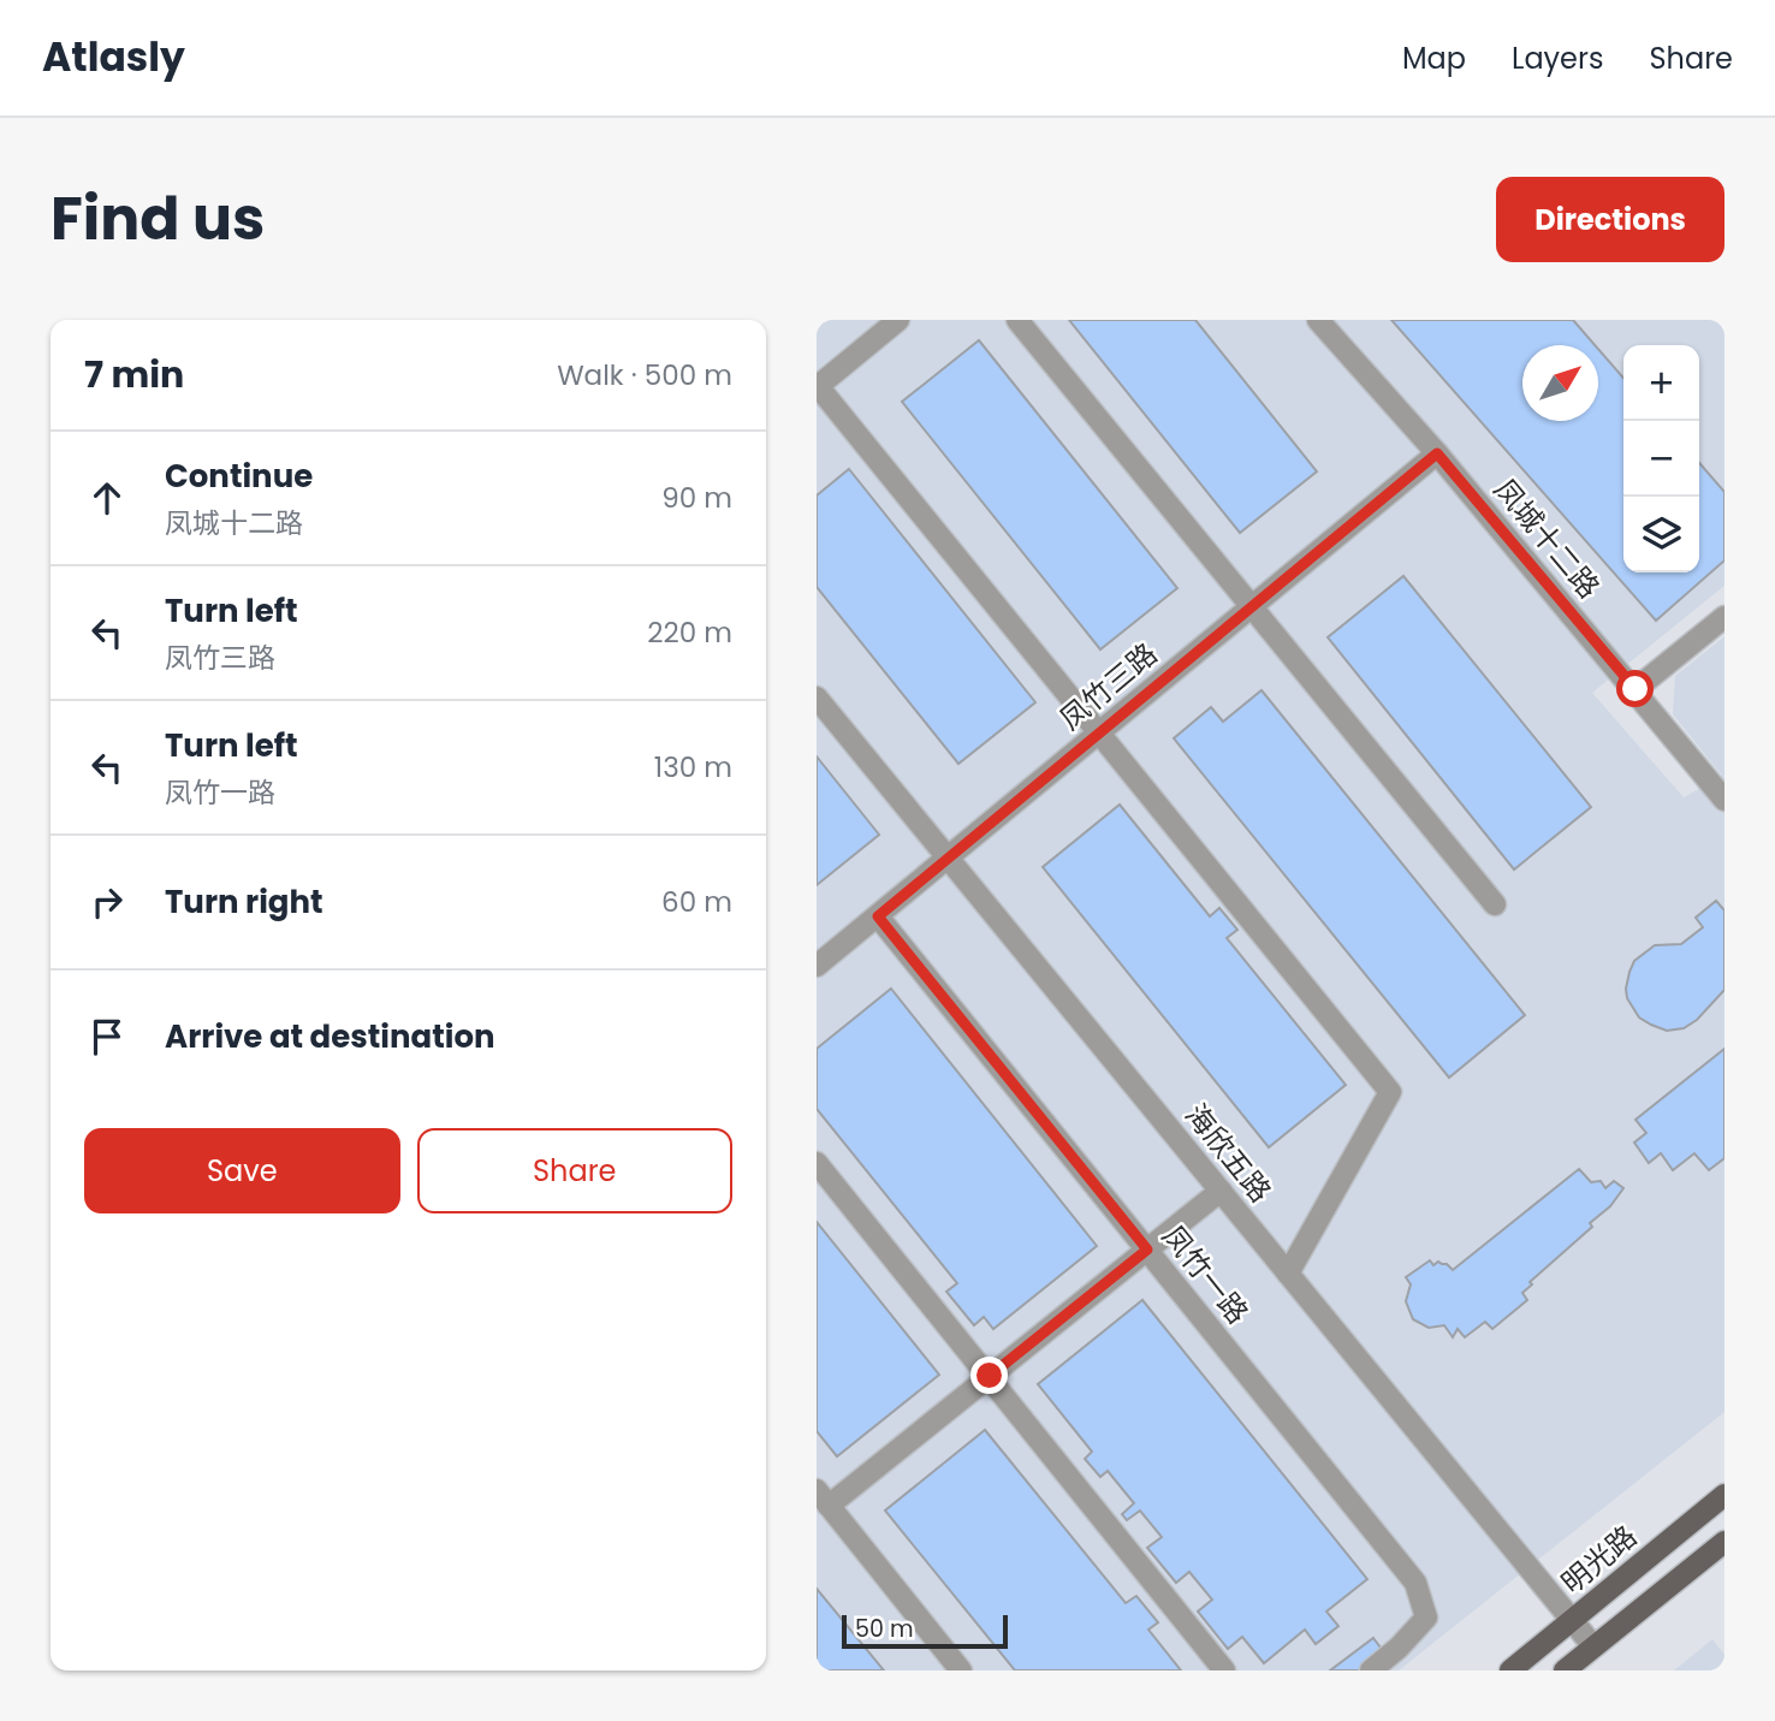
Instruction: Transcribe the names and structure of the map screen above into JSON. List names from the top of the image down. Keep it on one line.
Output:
{"streets":{"main road":["明光路"],"street":["凤城十二路","凤竹三路","海欣五路","凤竹一路"]},"crossings":[["凤城十二路","凤竹三路"],["凤竹三路","海欣五路"],["凤竹三路","凤竹一路"],["海欣五路","明光路"]],"scale_bar":"50 m","north":"top right","page":{"header":"Atlasly","nav":["Map","Layers","Share"],"title":"Find us","buttons":["Directions",["Save","Share"]],"heading":["7 min","Walk · 500 m"],"map_buttons":["+","−"],"list":[["Continue","凤城十二路","90 m"],["Turn left","凤竹三路","220 m"],["Turn left","凤竹一路","130 m"],["Turn right","60 m"],"Arrive at destination"],"scale":"50 m"}}
